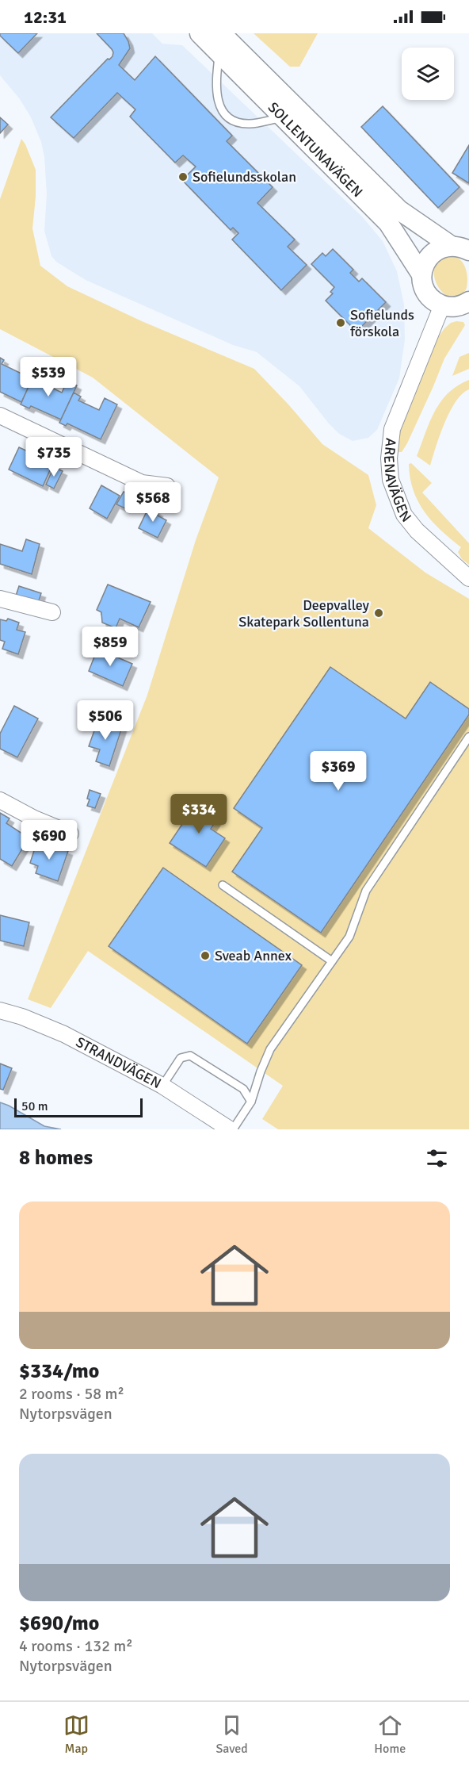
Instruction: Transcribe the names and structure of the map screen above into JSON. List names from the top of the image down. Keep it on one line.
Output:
{"streets":{"street":["SOLLENTUNAVÄGEN","ARENAVÄGEN","STRANDVÄGEN"]},"crossings":[["SOLLENTUNAVÄGEN","ARENAVÄGEN"]],"places":["Sofielundsskolan","Sofielunds förskola","Deepvalley Skatepark Sollentuna","Sveab Annex"],"scale_bar":"50 m","page":{"status":"12:31","price":["$539","$735","$568","$859","$506","$369","$334","$690"],"scale":"50 m","heading":"8 homes","list":[{"name":"$334/mo","note":"2 rooms · 58 m² · Nytorpsvägen"},{"name":"$690/mo","note":"4 rooms · 132 m² · Nytorpsvägen"}],"tabs":["Map","Saved","Home"]}}
